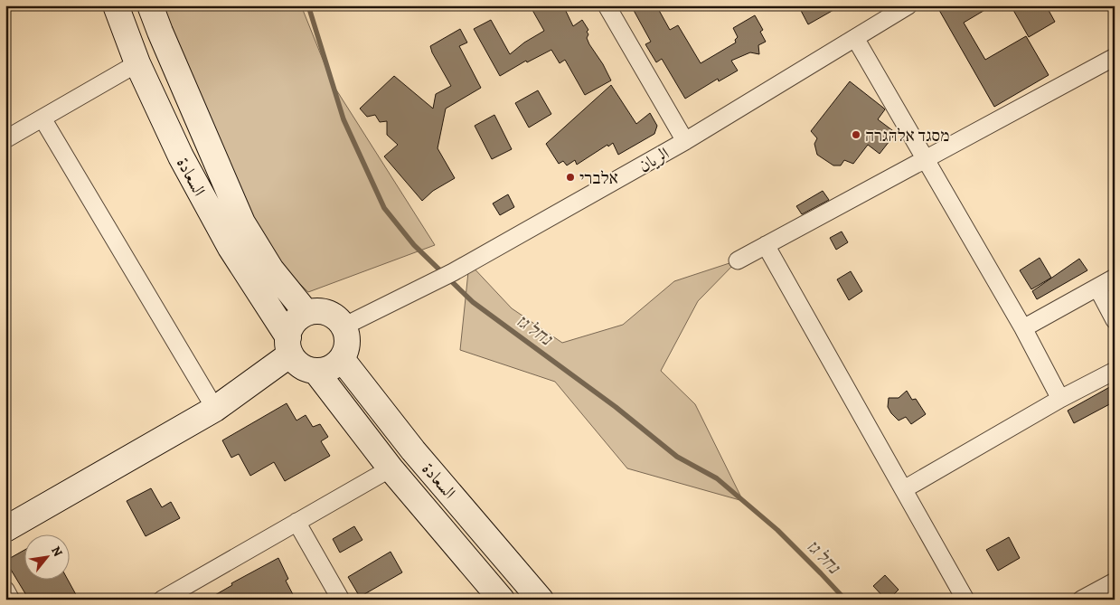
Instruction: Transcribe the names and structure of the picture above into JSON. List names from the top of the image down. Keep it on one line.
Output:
{"streets":{"street":["الريان","السعادة"]},"crossings":[["الريان","السعادة"]],"water":["נחל גז"],"places":["מסגד אלהגרה","אלברי"],"north":"top right"}
